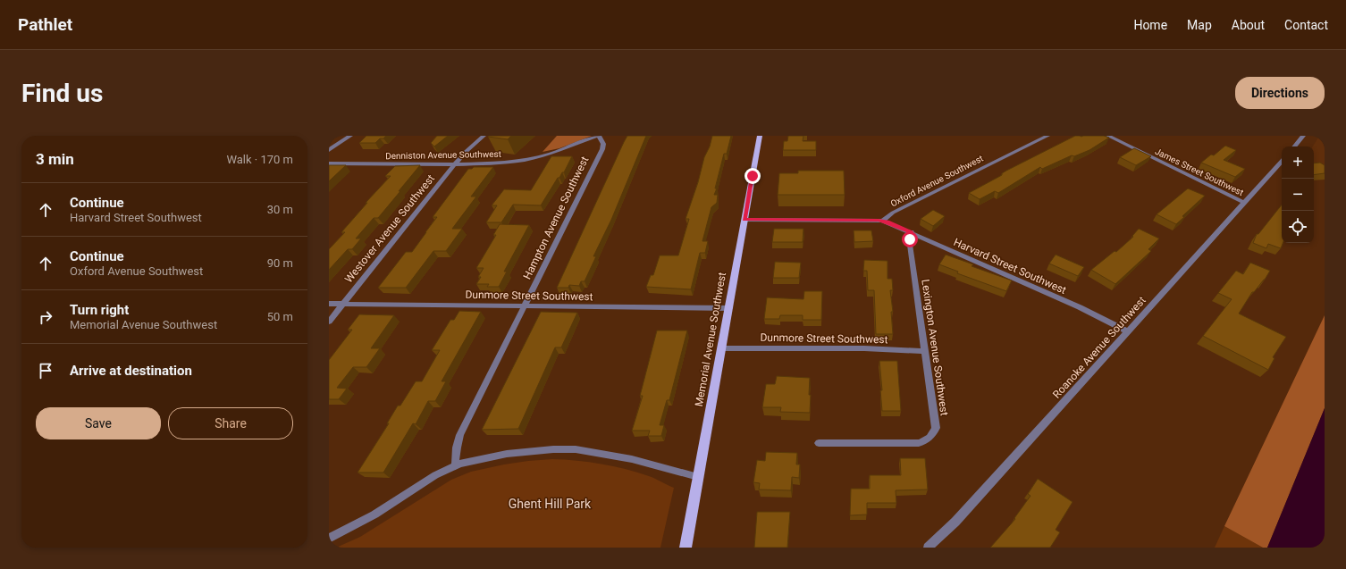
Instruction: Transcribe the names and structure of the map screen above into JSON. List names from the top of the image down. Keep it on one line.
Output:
{"streets":{"main road":["Memorial Avenue Southwest"],"street":["Denniston Avenue Southwest","James Street Southwest","Oxford Avenue Southwest","Hampton Avenue Southwest","Westover Avenue Southwest","Harvard Street Southwest","Dunmore Street Southwest","Lexington Avenue Southwest","Roanoke Avenue Southwest"]},"crossings":[["Denniston Avenue Southwest","Hampton Avenue Southwest"],["Denniston Avenue Southwest","Westover Avenue Southwest"],["James Street Southwest","Roanoke Avenue Southwest"],["Oxford Avenue Southwest","Harvard Street Southwest"],["Hampton Avenue Southwest","Dunmore Street Southwest"],["Westover Avenue Southwest","Dunmore Street Southwest"],["Harvard Street Southwest","Lexington Avenue Southwest"],["Harvard Street Southwest","Roanoke Avenue Southwest"],["Dunmore Street Southwest","Memorial Avenue Southwest"],["Dunmore Street Southwest","Lexington Avenue Southwest"]],"parks":["Ghent Hill Park"],"page":{"header":"Pathlet","nav":["Home","Map","About","Contact"],"buttons":["Directions",["Save","Share"]],"title":"Find us","heading":["3 min","Walk · 170 m"],"map_buttons":["+","−"],"list":[["Continue","Harvard Street Southwest","30 m"],["Continue","Oxford Avenue Southwest","90 m"],["Turn right","Memorial Avenue Southwest","50 m"],"Arrive at destination"]}}
